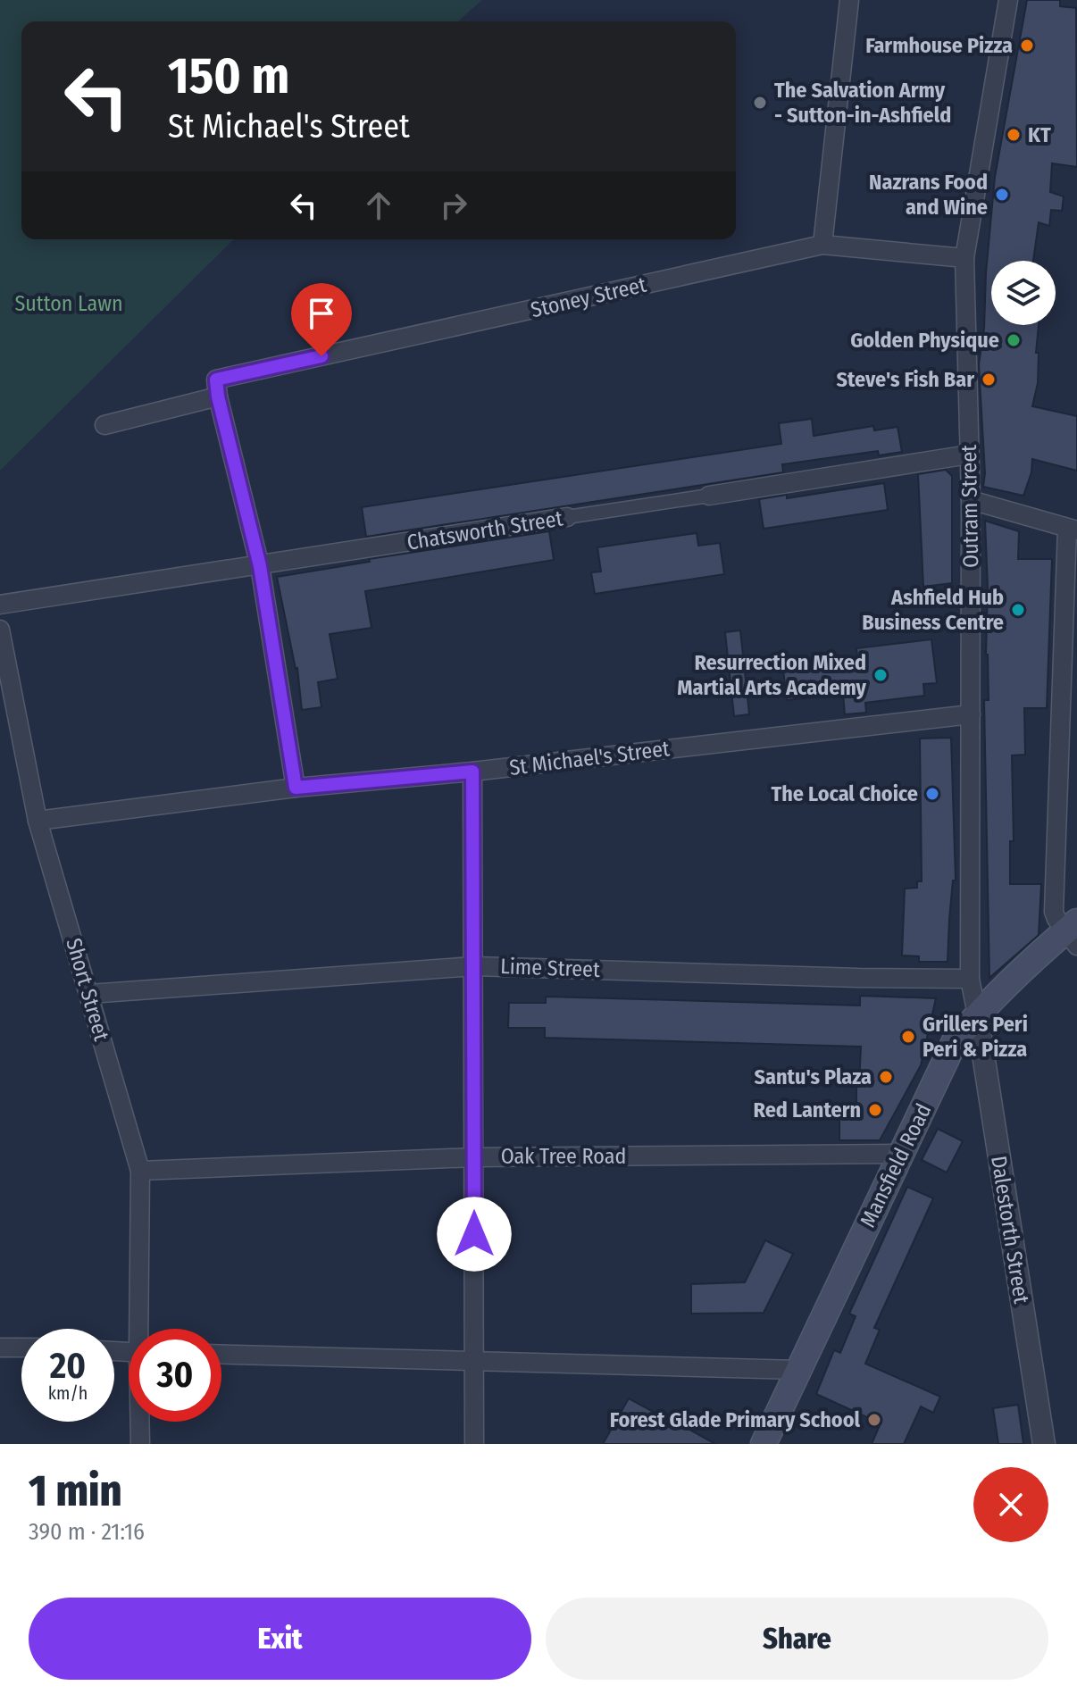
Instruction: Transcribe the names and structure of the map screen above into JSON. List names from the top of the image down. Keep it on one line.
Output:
{"streets":{"main road":["Mansfield Road"],"street":["Stoney Street","Outram Street","Chatsworth Street","St Michael's Street","Lime Street","Short Street","Oak Tree Road","Dalestorth Street"]},"crossings":[["Stoney Street","Outram Street"],["Outram Street","Chatsworth Street"],["Outram Street","St Michael's Street"],["Outram Street","Lime Street"],["Outram Street","Mansfield Road"],["Outram Street","Dalestorth Street"],["St Michael's Street","Short Street"],["Lime Street","Short Street"],["Short Street","Oak Tree Road"],["Oak Tree Road","Mansfield Road"],["Mansfield Road","Dalestorth Street"]],"parks":["Sutton Lawn"],"places":["Farmhouse Pizza","The Salvation Army - Sutton-in-Ashfield","KT","Nazrans Food and Wine","Golden Physique","Steve's Fish Bar","Ashfield Hub Business Centre","Resurrection Mixed Martial Arts Academy","The Local Choice","Grillers Peri Peri & Pizza","Santu's Plaza","Red Lantern","Forest Glade Primary School"],"page":{"turn":["150 m","St Michael's Street"],"speed":"20 km/h","limit":"30","heading":["1 min","390 m · 21:16"],"buttons":["Exit","Share"]}}
